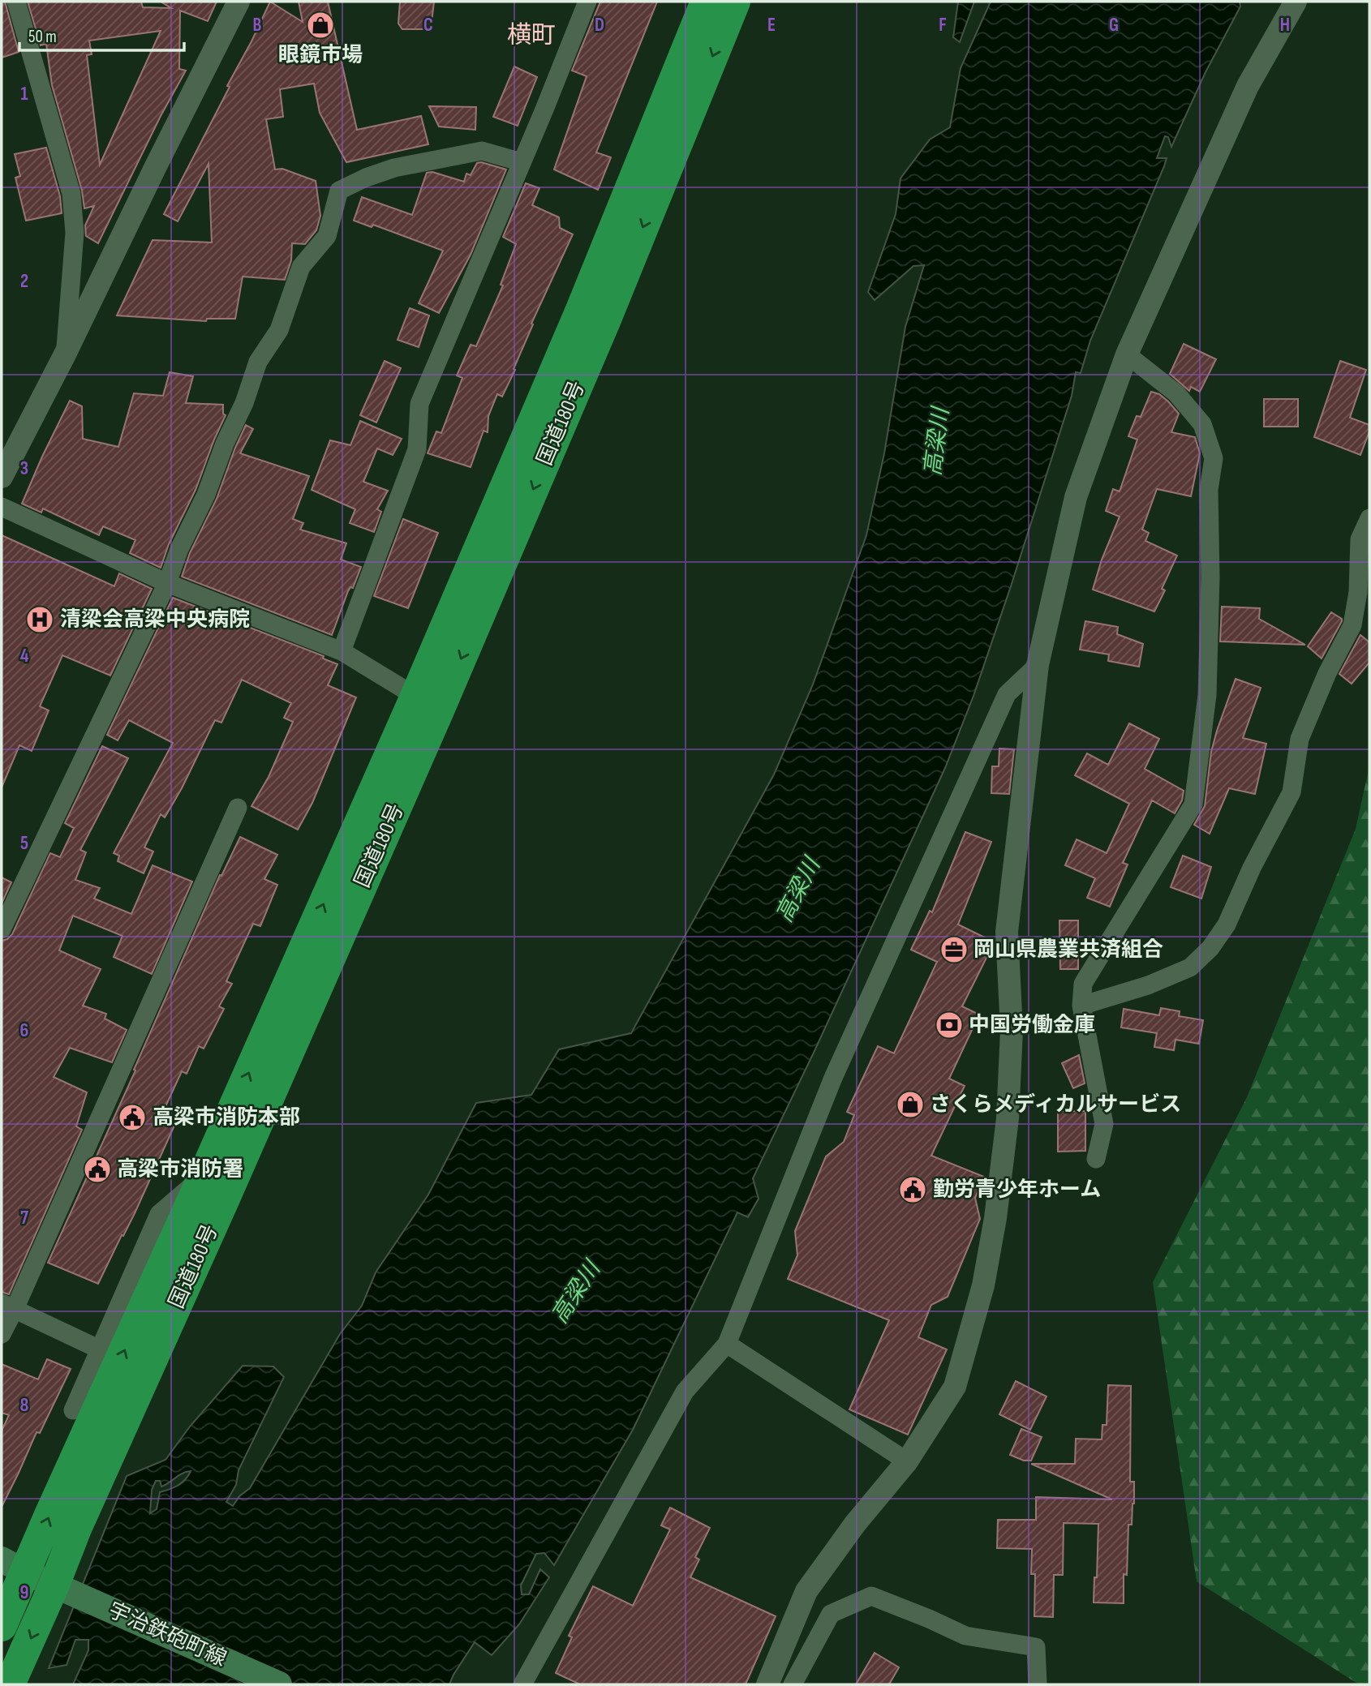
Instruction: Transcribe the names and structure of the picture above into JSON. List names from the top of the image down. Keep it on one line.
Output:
{"streets":{"highway":["国道180号"],"main road":["宇治鉄砲町線"]},"crossings":[["国道180号","宇治鉄砲町線"]],"districts":["横町"],"water":["高梁川"],"places":{"shop":["眼鏡市場","さくらメディカルサービス"],"hospital":["清梁会高梁中央病院"],"office":["岡山県農業共済組合"],"bank":["中国労働金庫"],"public building":["高梁市消防本部","高梁市消防署","勤労青少年ホーム"]},"scale_bar":"50 m","grid":{"columns":["B","C","D","E","F","G","H"],"rows":["1","2","3","4","5","6","7","8","9"]}}
